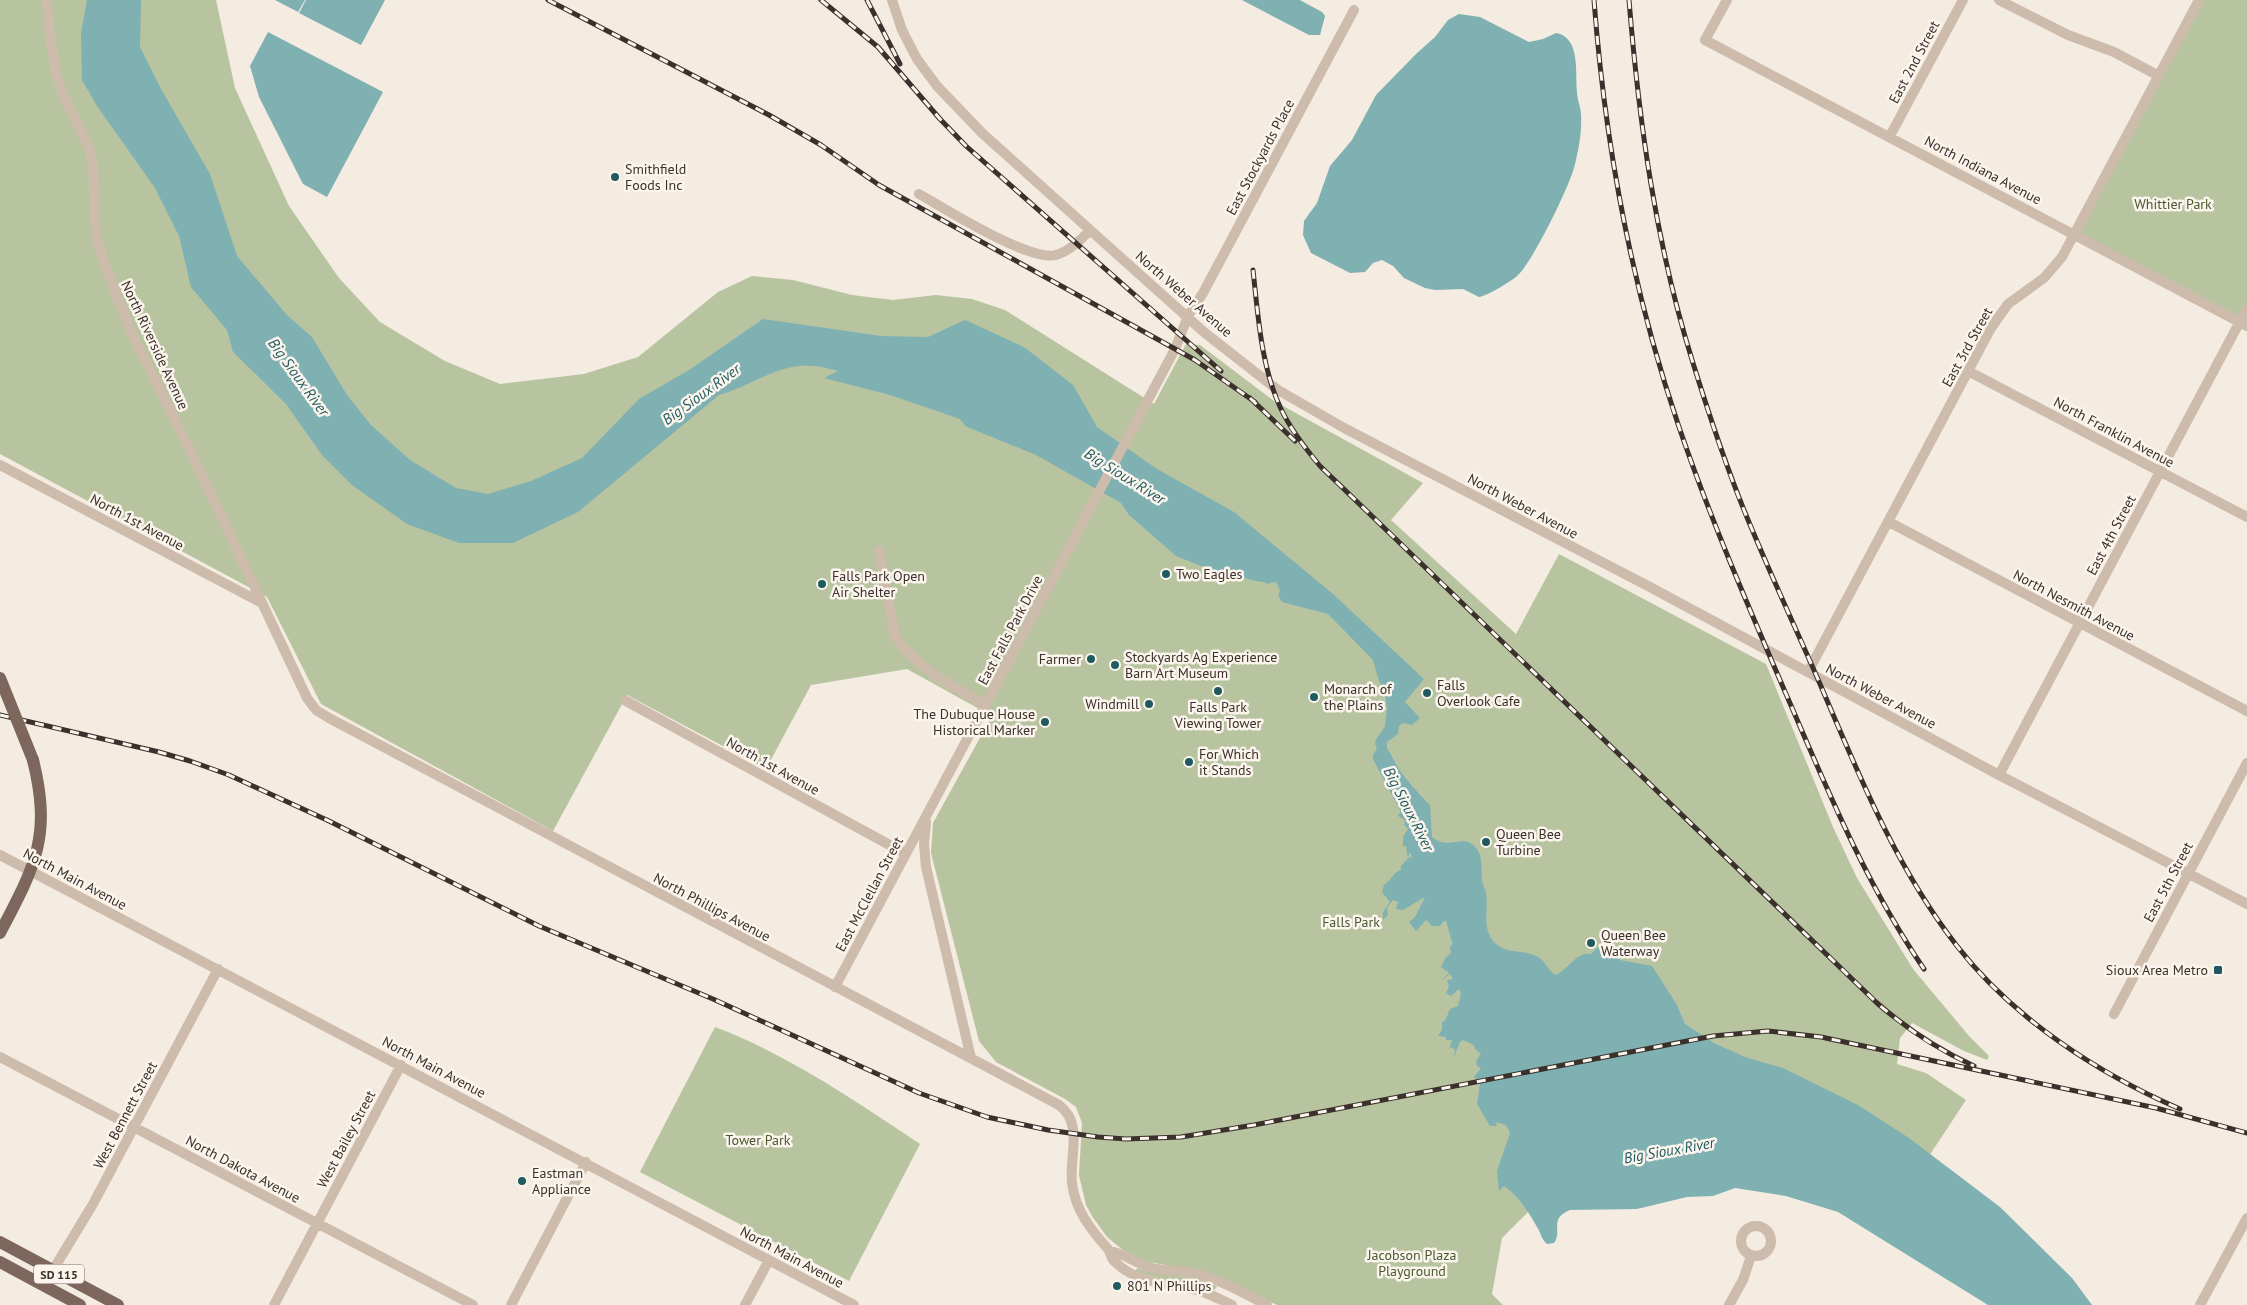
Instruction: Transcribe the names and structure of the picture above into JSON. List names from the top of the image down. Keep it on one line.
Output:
{"streets":{"main road":["SD 115"],"street":["East 2nd Street","East Stockyards Place","North Indiana Avenue","North Weber Avenue","North Riverside Avenue","East 3rd Street","North Franklin Avenue","North 1st Avenue","East 4th Street","North Nesmith Avenue","East Falls Park Drive","North Main Avenue","East 5th Street","East McClellan Street","North Phillips Avenue","West Bennett Street","West Bailey Street","North Dakota Avenue"]},"crossings":[["East 2nd Street","North Indiana Avenue"],["East Stockyards Place","North Weber Avenue"],["East Stockyards Place","East Falls Park Drive"],["North Indiana Avenue","East 3rd Street"],["North Indiana Avenue","East 4th Street"],["North Weber Avenue","East 3rd Street"],["North Weber Avenue","East 4th Street"],["North Weber Avenue","East Falls Park Drive"],["North Weber Avenue","East 5th Street"],["North Riverside Avenue","North 1st Avenue"],["North Riverside Avenue","North Phillips Avenue"],["East 3rd Street","North Franklin Avenue"],["East 3rd Street","North Nesmith Avenue"],["North Franklin Avenue","East 4th Street"],["North 1st Avenue","East McClellan Street"],["North 1st Avenue","North Phillips Avenue"],["East 4th Street","North Nesmith Avenue"],["East Falls Park Drive","East McClellan Street"],["East Falls Park Drive","North Phillips Avenue"],["North Main Avenue","West Bennett Street"],["North Main Avenue","West Bailey Street"],["East McClellan Street","North Phillips Avenue"],["West Bennett Street","North Dakota Avenue"],["West Bennett Street","SD 115"],["West Bailey Street","North Dakota Avenue"]],"water":["Big Sioux River"],"parks":["Whittier Park","Falls Park","Tower Park","Jacobson Plaza Playground"],"places":{"other":["Smithfield Foods Inc","Two Eagles","Falls Park Open Air Shelter","Farmer","Stockyards Ag Experience Barn Art Museum","Falls Park Viewing Tower","Falls Overlook Cafe","Monarch of the Plains","Windmill","The Dubuque House Historical Marker","For Which it Stands","Queen Bee Turbine","Queen Bee Waterway","Eastman Appliance","801 N Phillips"],"transit":["Sioux Area Metro"]}}
